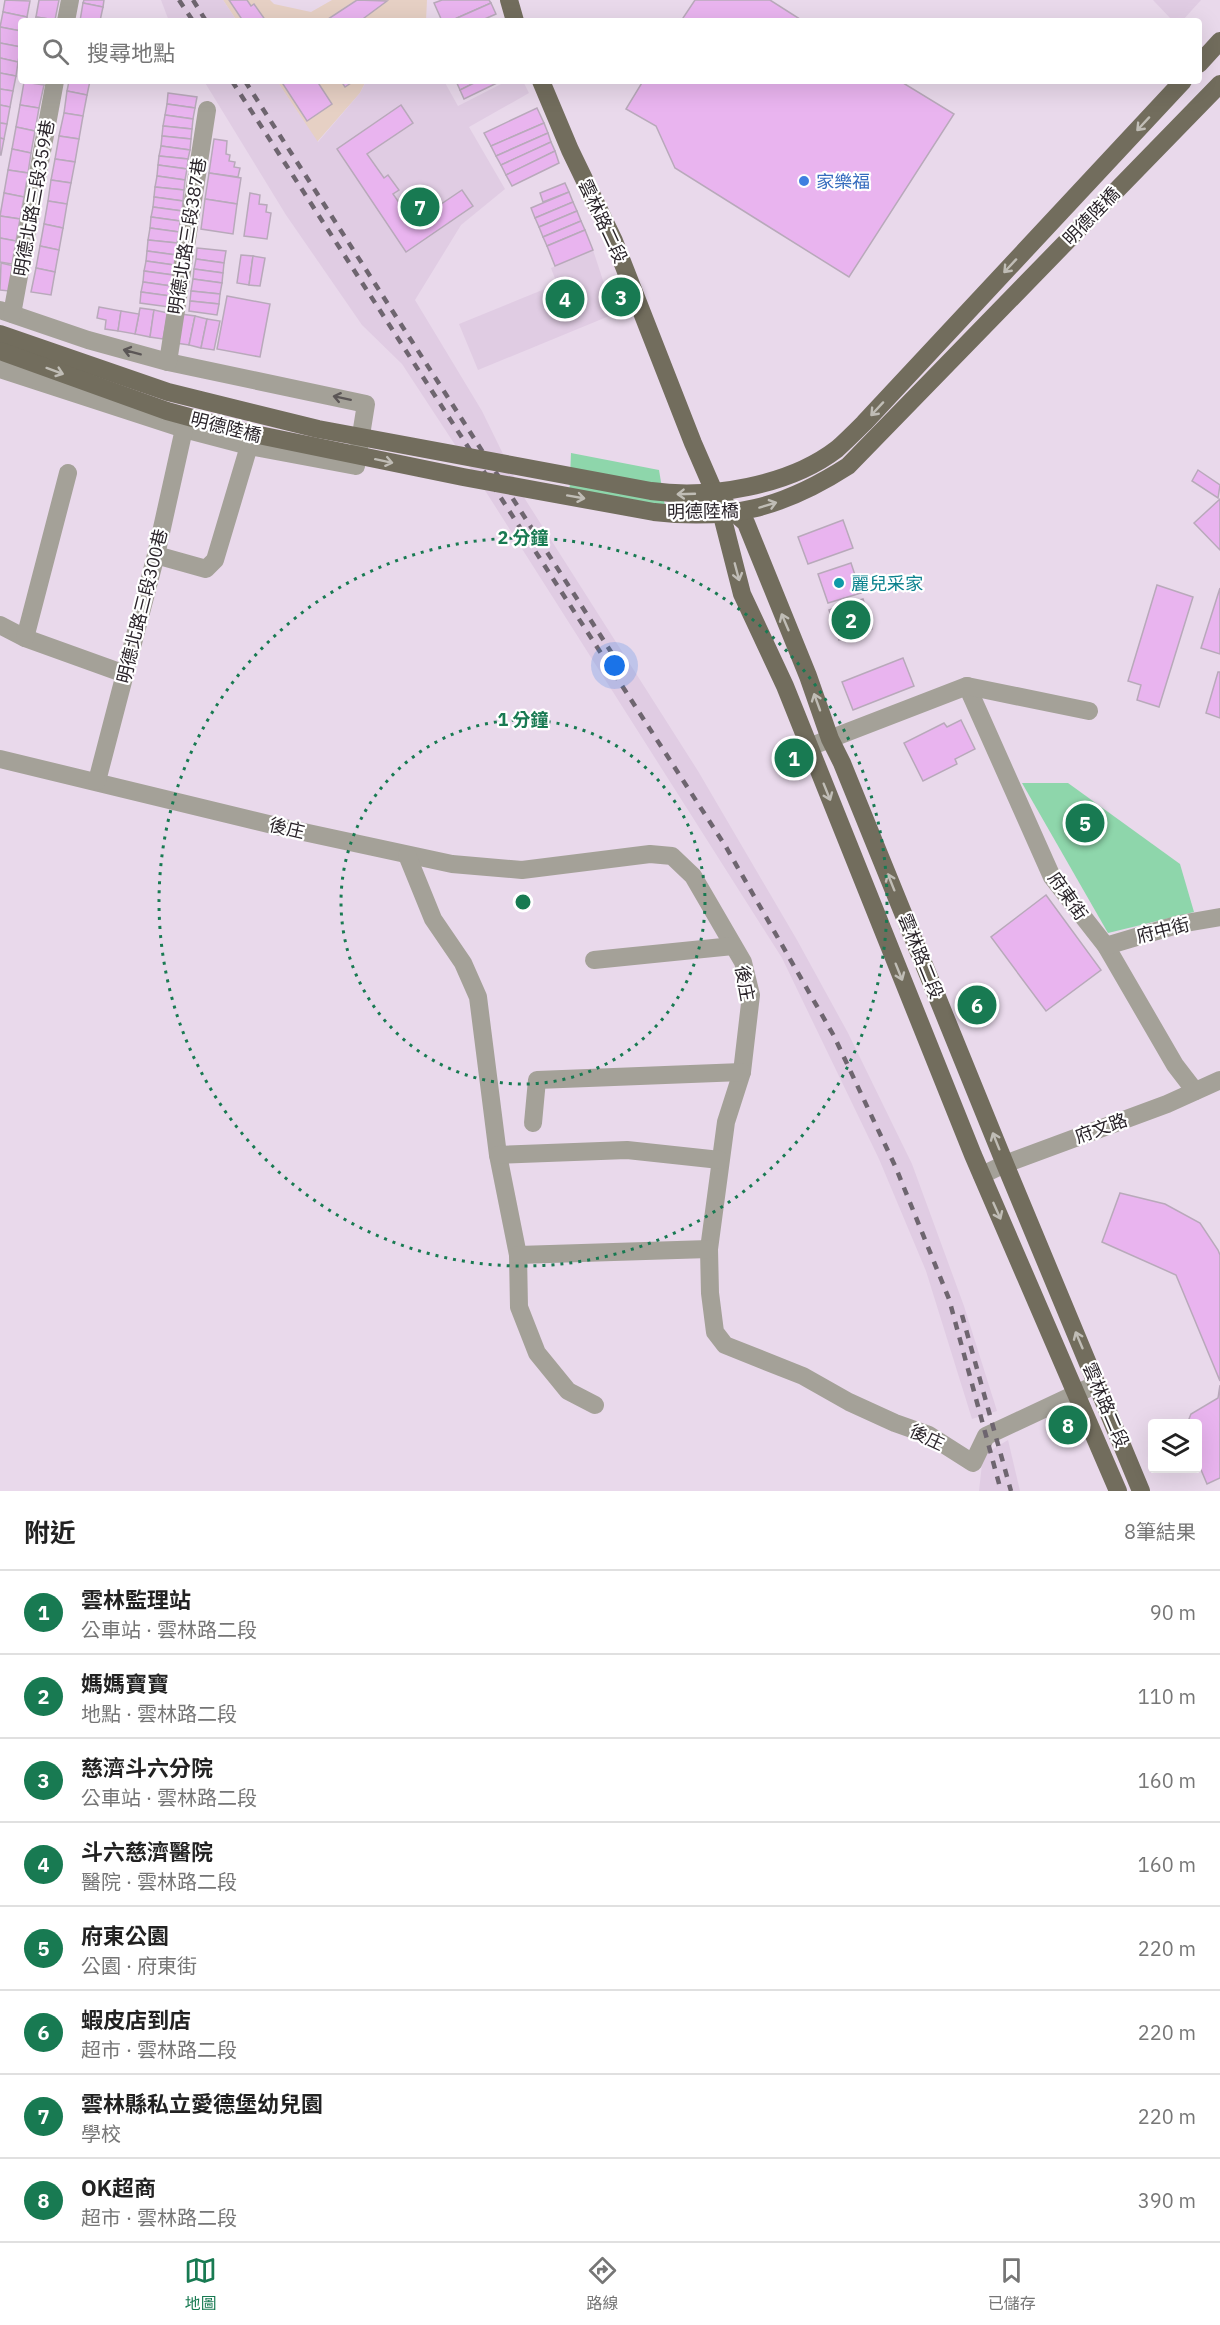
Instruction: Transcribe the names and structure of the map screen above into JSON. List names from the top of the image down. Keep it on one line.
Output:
{"streets":{"main road":["明德陸橋","雲林路二段"],"street":["明德北路三段359巷","明德北路三段387巷","明德北路三段300巷","後庄","府東街","府中街","府文路"]},"crossings":[["雲林路二段","後庄"],["雲林路二段","府文路"],["明德北路三段300巷","後庄"],["府東街","府中街"],["府東街","府文路"]],"places":["家樂福","麗兒采家"],"page":{"search":"搜尋地點","pins":["7","3","4","2","1","5","6","8"],"heading":["附近","8筆結果"],"list":[{"mark":"1","name":"雲林監理站","note":"公車站 · 雲林路二段","value":"90 m"},{"mark":"2","name":"媽媽寶寶","note":"地點 · 雲林路二段","value":"110 m"},{"mark":"3","name":"慈濟斗六分院","note":"公車站 · 雲林路二段","value":"160 m"},{"mark":"4","name":"斗六慈濟醫院","note":"醫院 · 雲林路二段","value":"160 m"},{"mark":"5","name":"府東公園","note":"公園 · 府東街","value":"220 m"},{"mark":"6","name":"蝦皮店到店","note":"超市 · 雲林路二段","value":"220 m"},{"mark":"7","name":"雲林縣私立愛德堡幼兒園","note":"學校","value":"220 m"},{"mark":"8","name":"OK超商","note":"超市 · 雲林路二段","value":"390 m"}],"nav":["地圖","路線","已儲存"]},"rings":["2 分鐘","1 分鐘"]}
